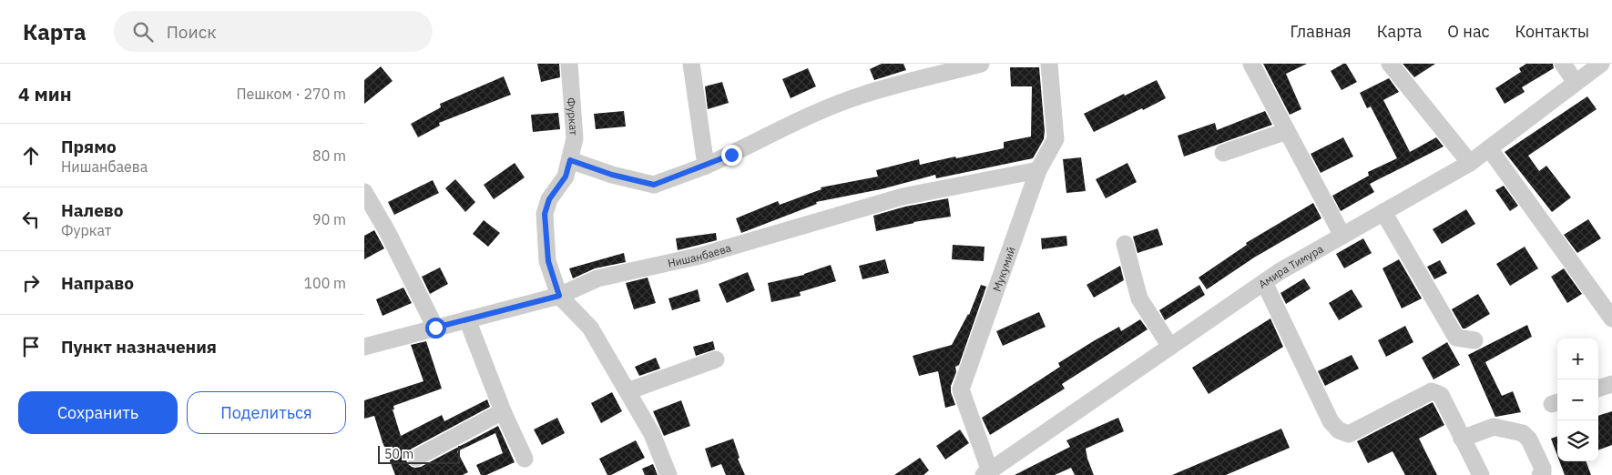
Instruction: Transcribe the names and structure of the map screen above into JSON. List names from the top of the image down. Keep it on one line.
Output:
{"streets":{"street":["Фуркат","Нишанбаева","Амира Тимура","Мукумий"]},"crossings":[["Фуркат","Нишанбаева"],["Нишанбаева","Мукумий"],["Амира Тимура","Мукумий"]],"scale_bar":"50 m","page":{"header":"Карта","search":"Поиск","nav":["Главная","Карта","О нас","Контакты"],"heading":["4 мин","Пешком · 270 m"],"list":[["Прямо","Нишанбаева","80 m"],["Налево","Фуркат","90 m"],["Направо","100 m"],"Пункт назначения"],"map_buttons":["+","−"],"buttons":["Сохранить","Поделиться"],"scale":"50 m"}}
